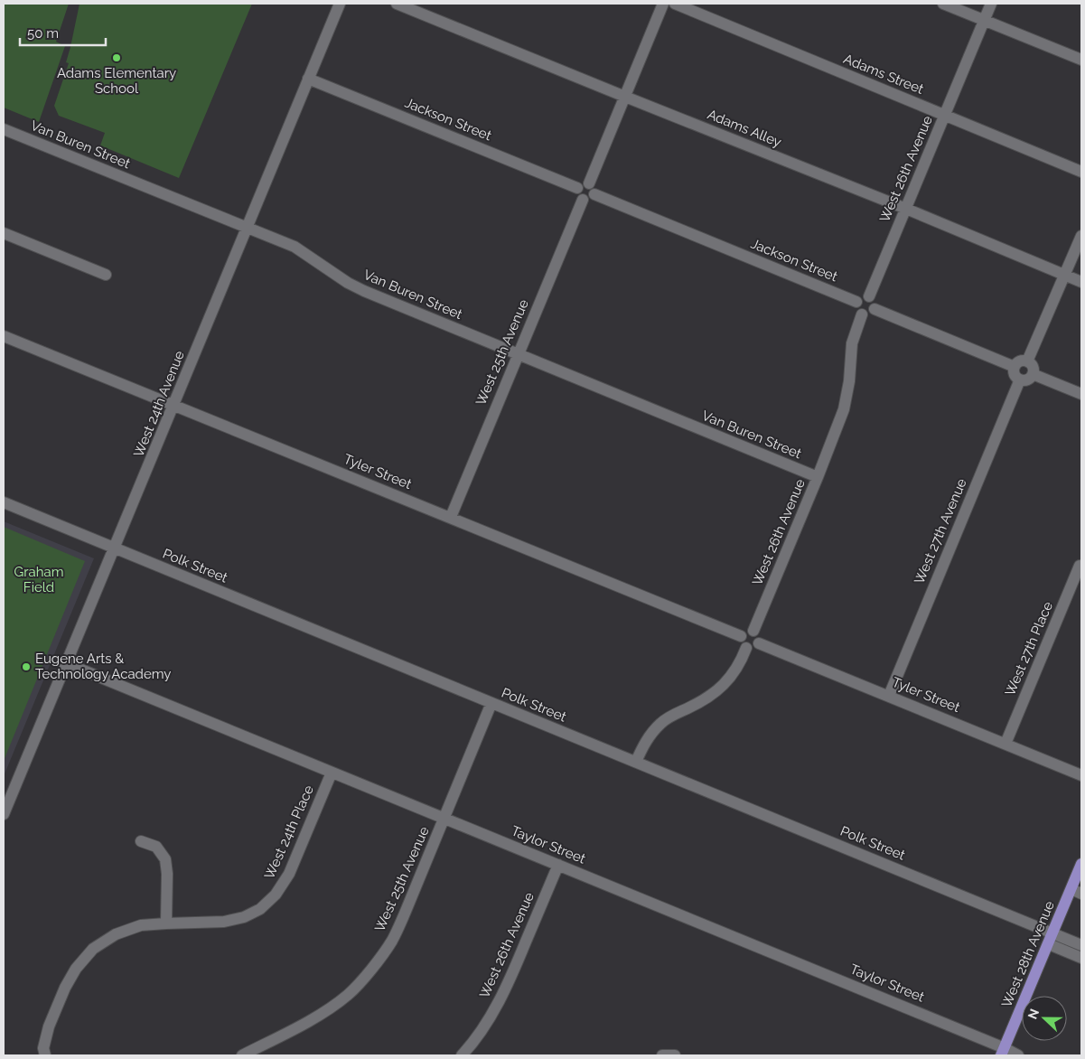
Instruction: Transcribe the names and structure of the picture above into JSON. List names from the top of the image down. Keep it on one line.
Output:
{"streets":{"main road":["West 28th Avenue"],"street":["Adams Street","Jackson Street","Adams Alley","Van Buren Street","West 26th Avenue","West 25th Avenue","West 24th Avenue","Tyler Street","West 27th Avenue","Polk Street","West 27th Place","West 24th Place","Taylor Street"]},"crossings":[["Adams Street","West 26th Avenue"],["Jackson Street","West 26th Avenue"],["Jackson Street","West 25th Avenue"],["Jackson Street","West 24th Avenue"],["Adams Alley","West 26th Avenue"],["Van Buren Street","West 26th Avenue"],["Van Buren Street","West 25th Avenue"],["Van Buren Street","West 24th Avenue"],["West 26th Avenue","Tyler Street"],["West 26th Avenue","Taylor Street"],["West 25th Avenue","Tyler Street"],["West 25th Avenue","Polk Street"],["West 25th Avenue","Taylor Street"],["West 24th Avenue","Tyler Street"],["West 24th Avenue","Polk Street"],["West 24th Avenue","Taylor Street"],["Tyler Street","West 27th Avenue"],["Tyler Street","West 27th Place"],["Polk Street","West 28th Avenue"],["West 24th Place","Taylor Street"],["Taylor Street","West 28th Avenue"]],"parks":["Graham Field"],"places":["Adams Elementary School","Eugene Arts & Technology Academy"],"scale_bar":"50 m","north":"left"}
